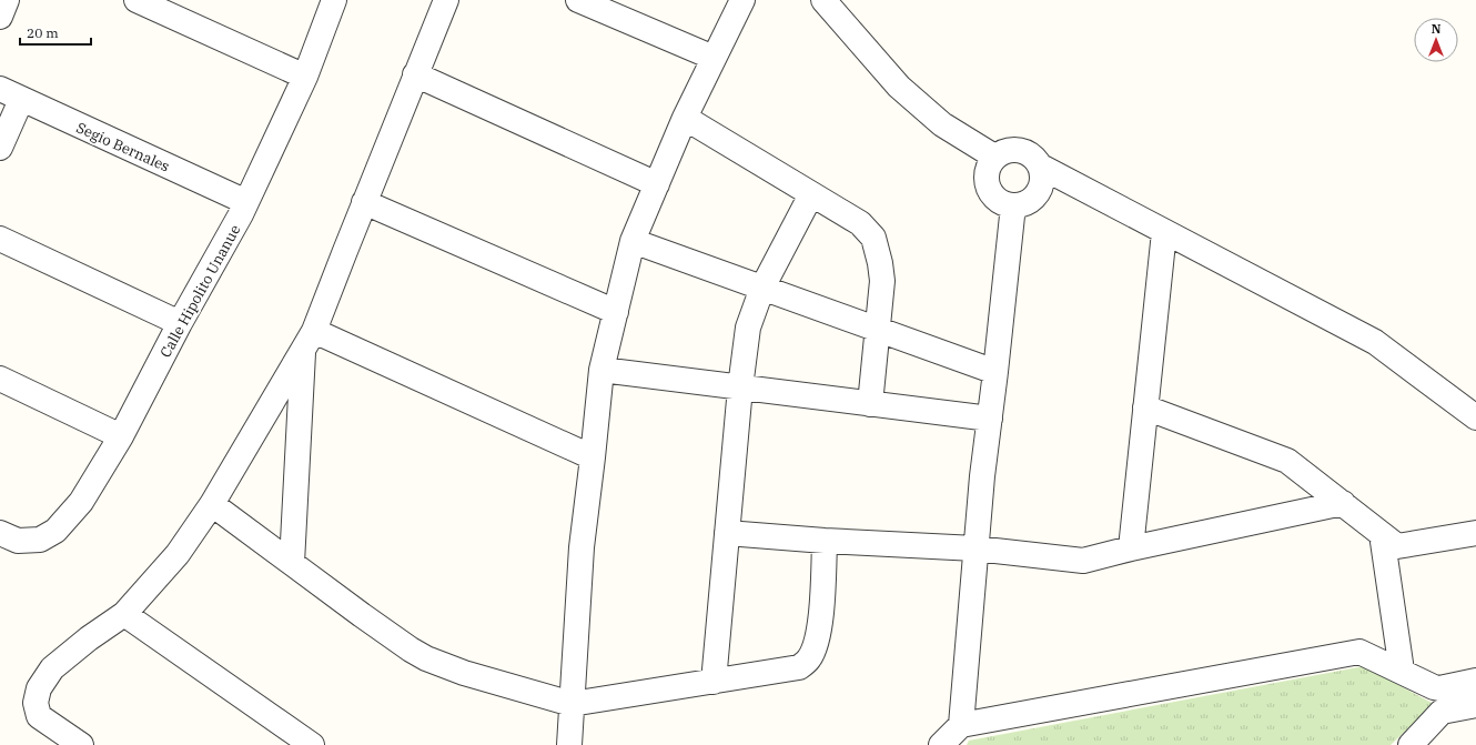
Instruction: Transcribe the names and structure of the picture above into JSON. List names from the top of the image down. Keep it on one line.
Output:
{"streets":{"street":["Segio Bernales","Calle Hipolito Unanue"]},"crossings":[["Segio Bernales","Calle Hipolito Unanue"]],"scale_bar":"20 m","north":"top"}
